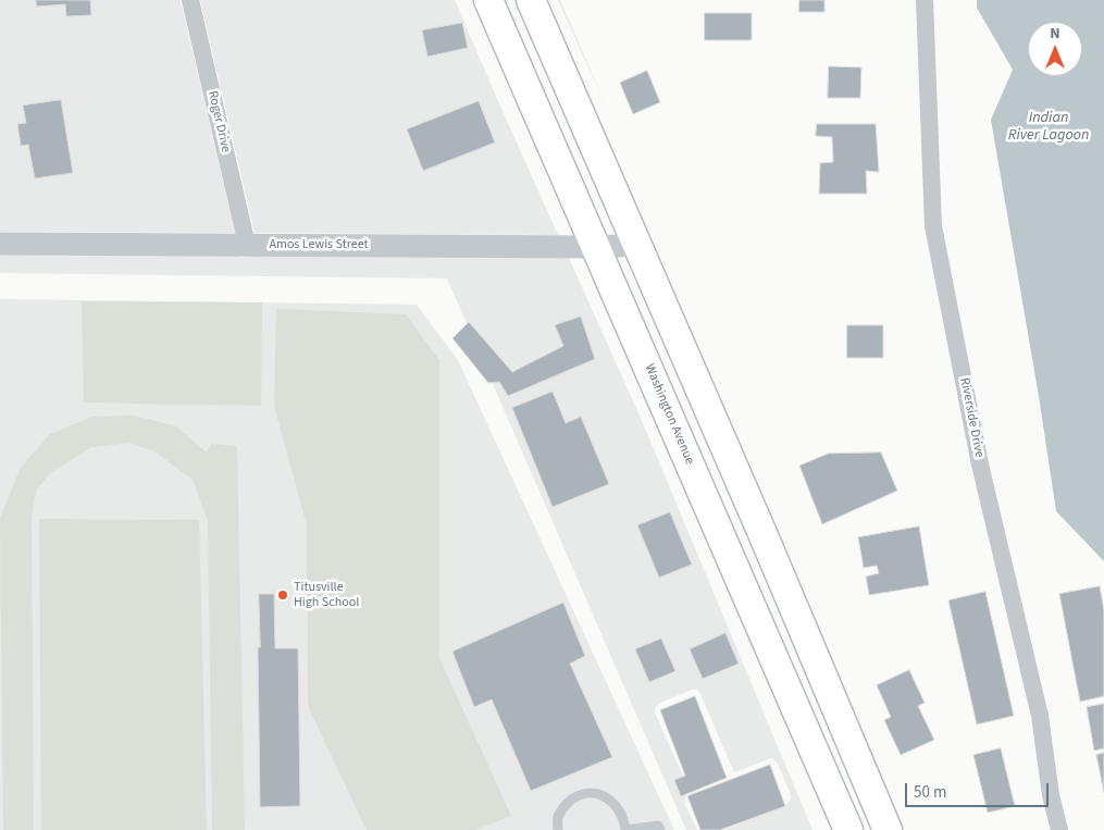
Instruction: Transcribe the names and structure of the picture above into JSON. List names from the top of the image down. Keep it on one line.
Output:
{"streets":{"main road":["Washington Avenue"],"street":["Roger Drive","Amos Lewis Street","Riverside Drive"]},"crossings":[["Roger Drive","Amos Lewis Street"],["Amos Lewis Street","Washington Avenue"]],"water":["Indian River Lagoon"],"places":["Titusville High School"],"scale_bar":"50 m","north":"top"}
